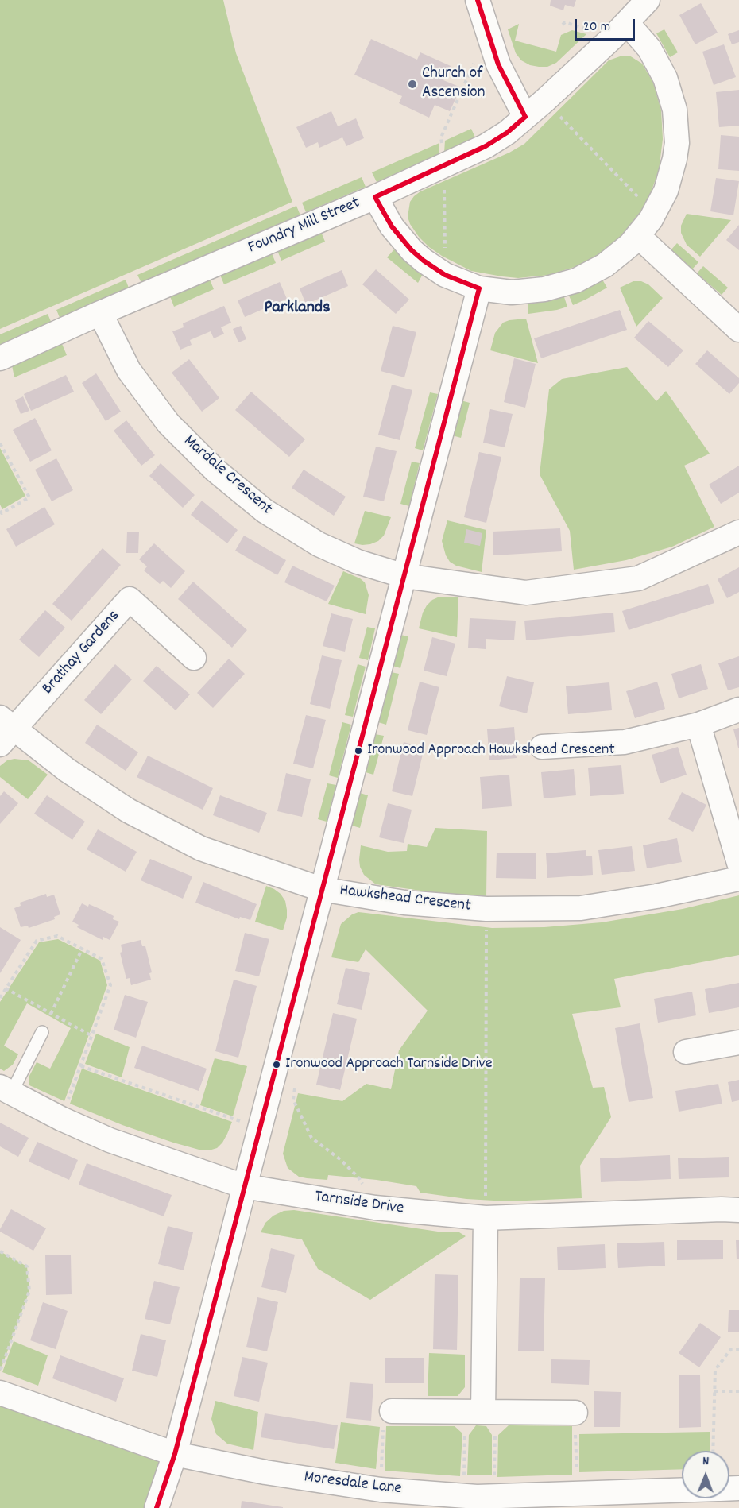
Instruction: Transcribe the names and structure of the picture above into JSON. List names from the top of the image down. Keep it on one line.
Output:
{"streets":{"street":["Foundry Mill Street","Mardale Crescent","Brathay Gardens","Hawkshead Crescent","Tarnside Drive","Moresdale Lane"]},"crossings":[["Foundry Mill Street","Mardale Crescent"],["Brathay Gardens","Hawkshead Crescent"]],"districts":["Parklands"],"places":["Church of Ascension","Ironwood Approach Hawkshead Crescent","Ironwood Approach Tarnside Drive"],"scale_bar":"20 m","north":"top"}
